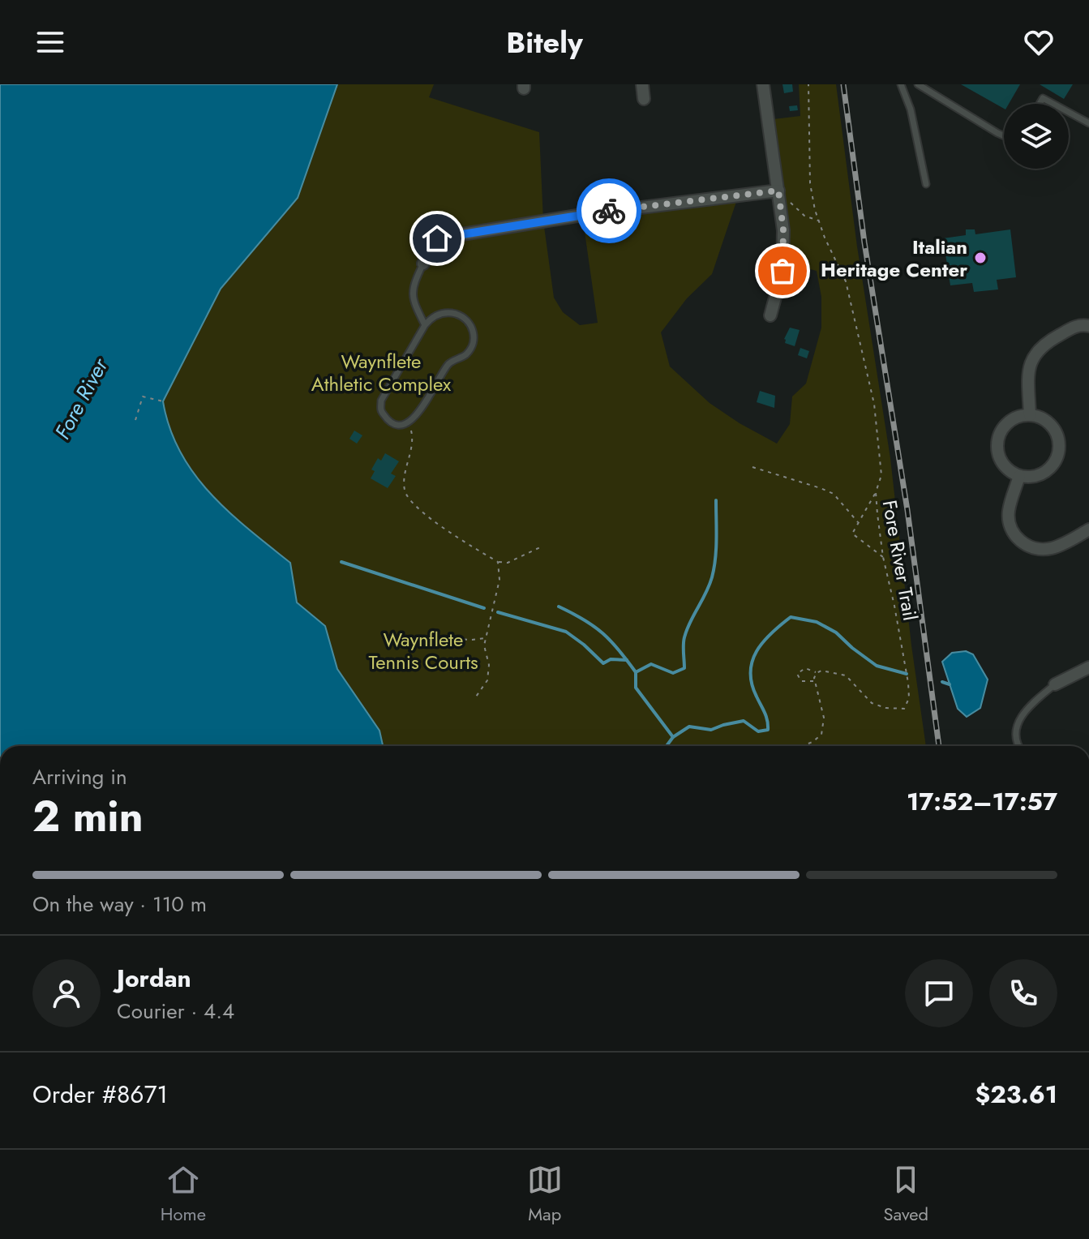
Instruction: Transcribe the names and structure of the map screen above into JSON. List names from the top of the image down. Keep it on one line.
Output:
{"streets":{"path":["Fore River Trail"]},"water":["Fore River"],"parks":["Waynflete Athletic Complex","Waynflete Tennis Courts"],"places":["Italian Heritage Center"],"page":{"header":"Bitely","heading":["2 min","Arriving in","17:52–17:57"],"panel":["Jordan","Courier · 4.4","Order #8671","$23.61"],"bar":"On the way · 110 m","tabs":["Home","Map","Saved"]}}
